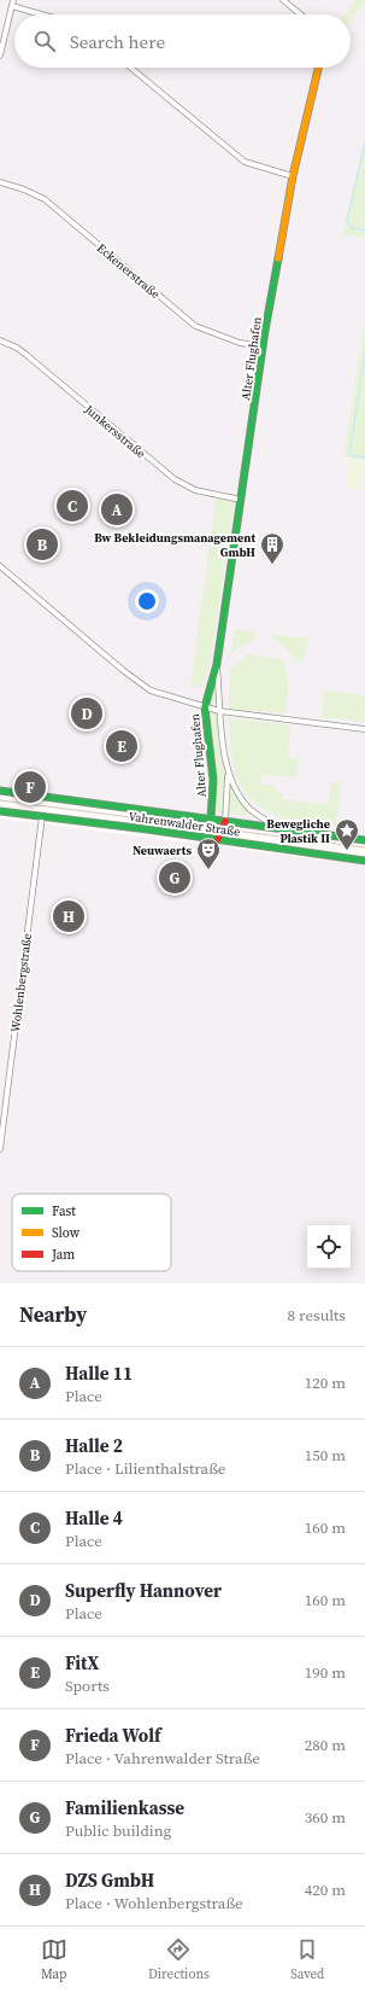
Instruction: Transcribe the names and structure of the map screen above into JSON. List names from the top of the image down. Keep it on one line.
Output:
{"streets":{"main road":["Alter Flughafen","Vahrenwalder Straße"],"street":["Eckenerstraße","Junkersstraße","Wohlenbergstraße"]},"crossings":[["Eckenerstraße","Alter Flughafen"],["Alter Flughafen","Junkersstraße"],["Alter Flughafen","Vahrenwalder Straße"],["Vahrenwalder Straße","Wohlenbergstraße"]],"places":{"building":["Bw Bekleidungsmanagement GmbH"],"place":["Bewegliche Plastik II"],"theatre":["Neuwaerts"]},"legend":["Fast","Slow","Jam"],"page":{"search":"Search here","pins":["C","A","B","D","E","F","G","H"],"heading":["Nearby","8 results"],"list":[{"mark":"A","name":"Halle 11","note":"Place","value":"120 m"},{"mark":"B","name":"Halle 2","note":"Place · Lilienthalstraße","value":"150 m"},{"mark":"C","name":"Halle 4","note":"Place","value":"160 m"},{"mark":"D","name":"Superfly Hannover","note":"Place","value":"160 m"},{"mark":"E","name":"FitX","note":"Sports","value":"190 m"},{"mark":"F","name":"Frieda Wolf","note":"Place · Vahrenwalder Straße","value":"280 m"},{"mark":"G","name":"Familienkasse","note":"Public building","value":"360 m"},{"mark":"H","name":"DZS GmbH","note":"Place · Wohlenbergstraße","value":"420 m"}],"nav":["Map","Directions","Saved"]}}
